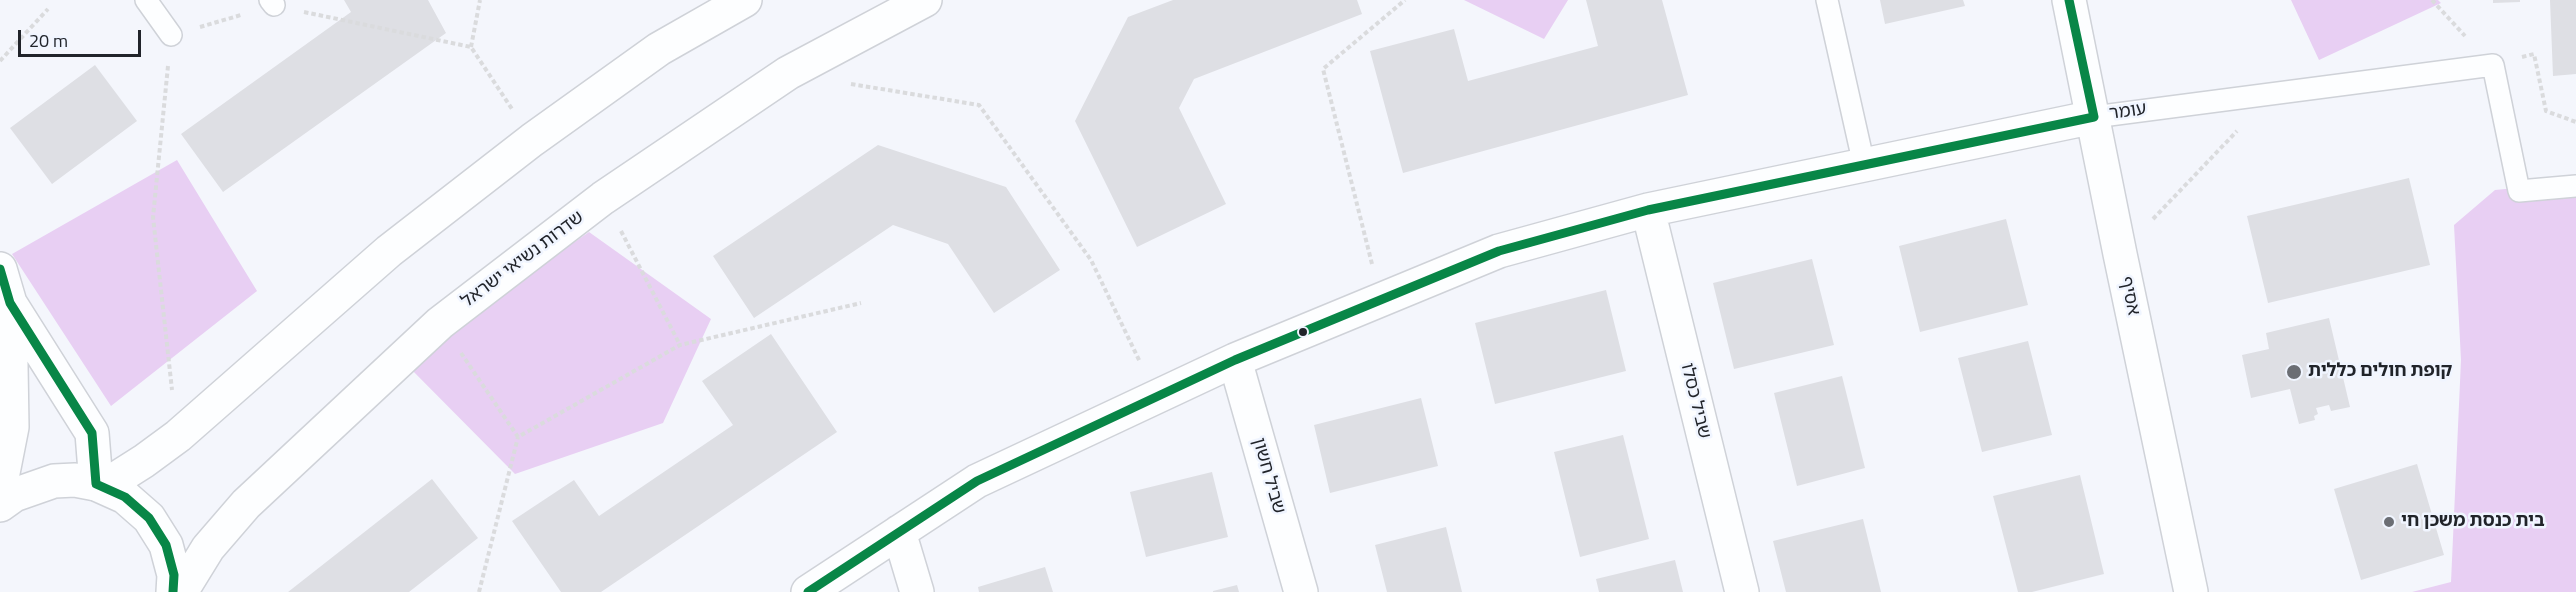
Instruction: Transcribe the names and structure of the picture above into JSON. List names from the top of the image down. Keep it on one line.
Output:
{"streets":{"street":["עומר","שדרות נשיאי ישראל","אסיף","שביל כסלו","שביל חשון"]},"crossings":[["עומר","אסיף"],["עומר","שביל כסלו"],["עומר","שביל חשון"]],"places":["קופת חולים כללית","בית כנסת משכן חי"],"scale_bar":"20 m"}
